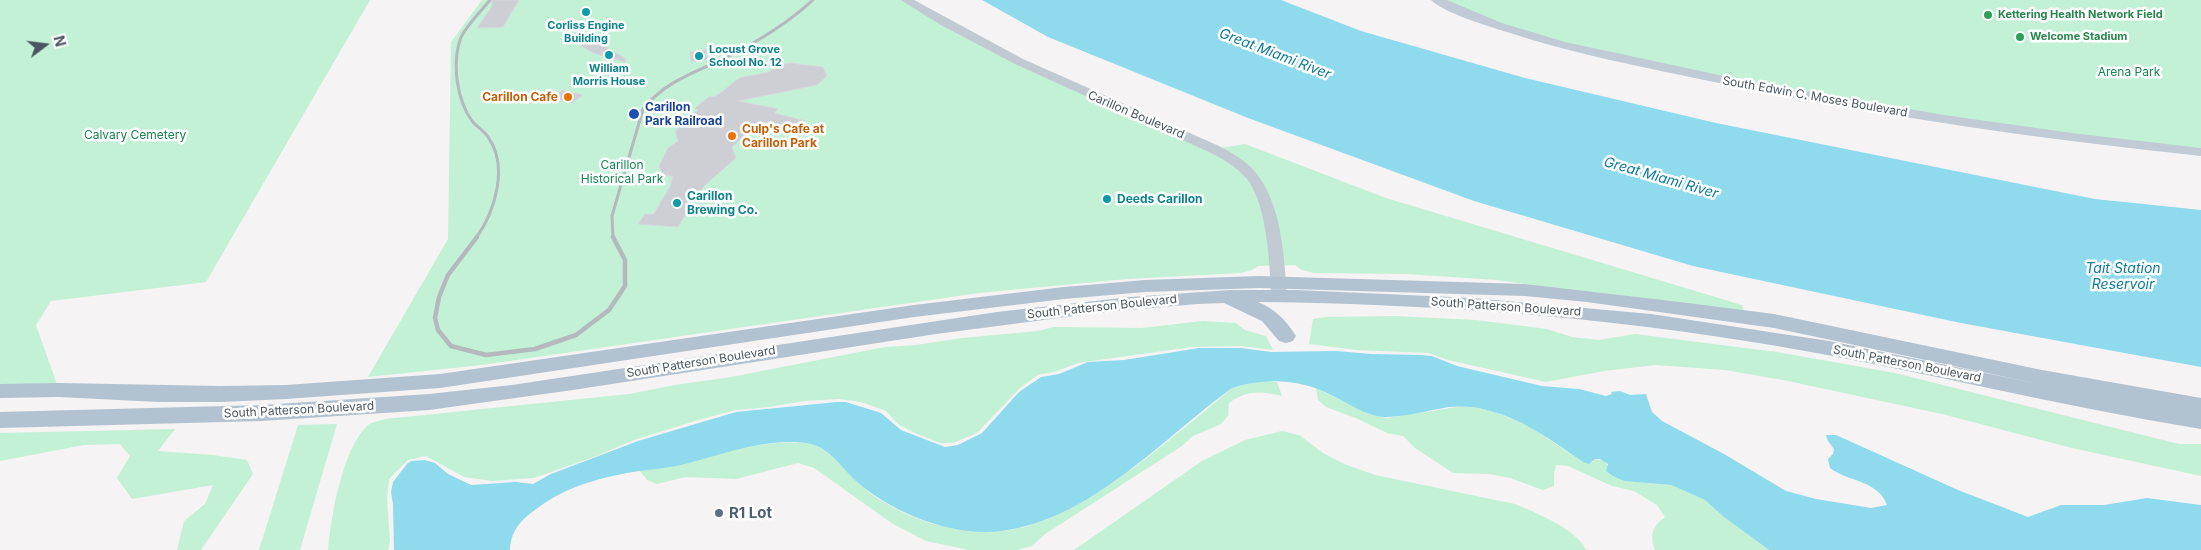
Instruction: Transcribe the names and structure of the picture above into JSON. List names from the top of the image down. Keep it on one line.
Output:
{"streets":{"main road":["South Edwin C. Moses Boulevard","South Patterson Boulevard"],"street":["Carillon Boulevard"]},"crossings":[["Carillon Boulevard","South Patterson Boulevard"]],"water":["Great Miami River","Tait Station Reservoir"],"parks":["Arena Park","Calvary Cemetery","Carillon Historical Park"],"places":["Corliss Engine Building","Kettering Health Network Field","Welcome Stadium","William Morris House","Locust Grove School No. 12","Carillon Cafe","Carillon Park Railroad","Culp's Cafe at Carillon Park","Deeds Carillon","Carillon Brewing Co.","R1 Lot"],"north":"right"}
